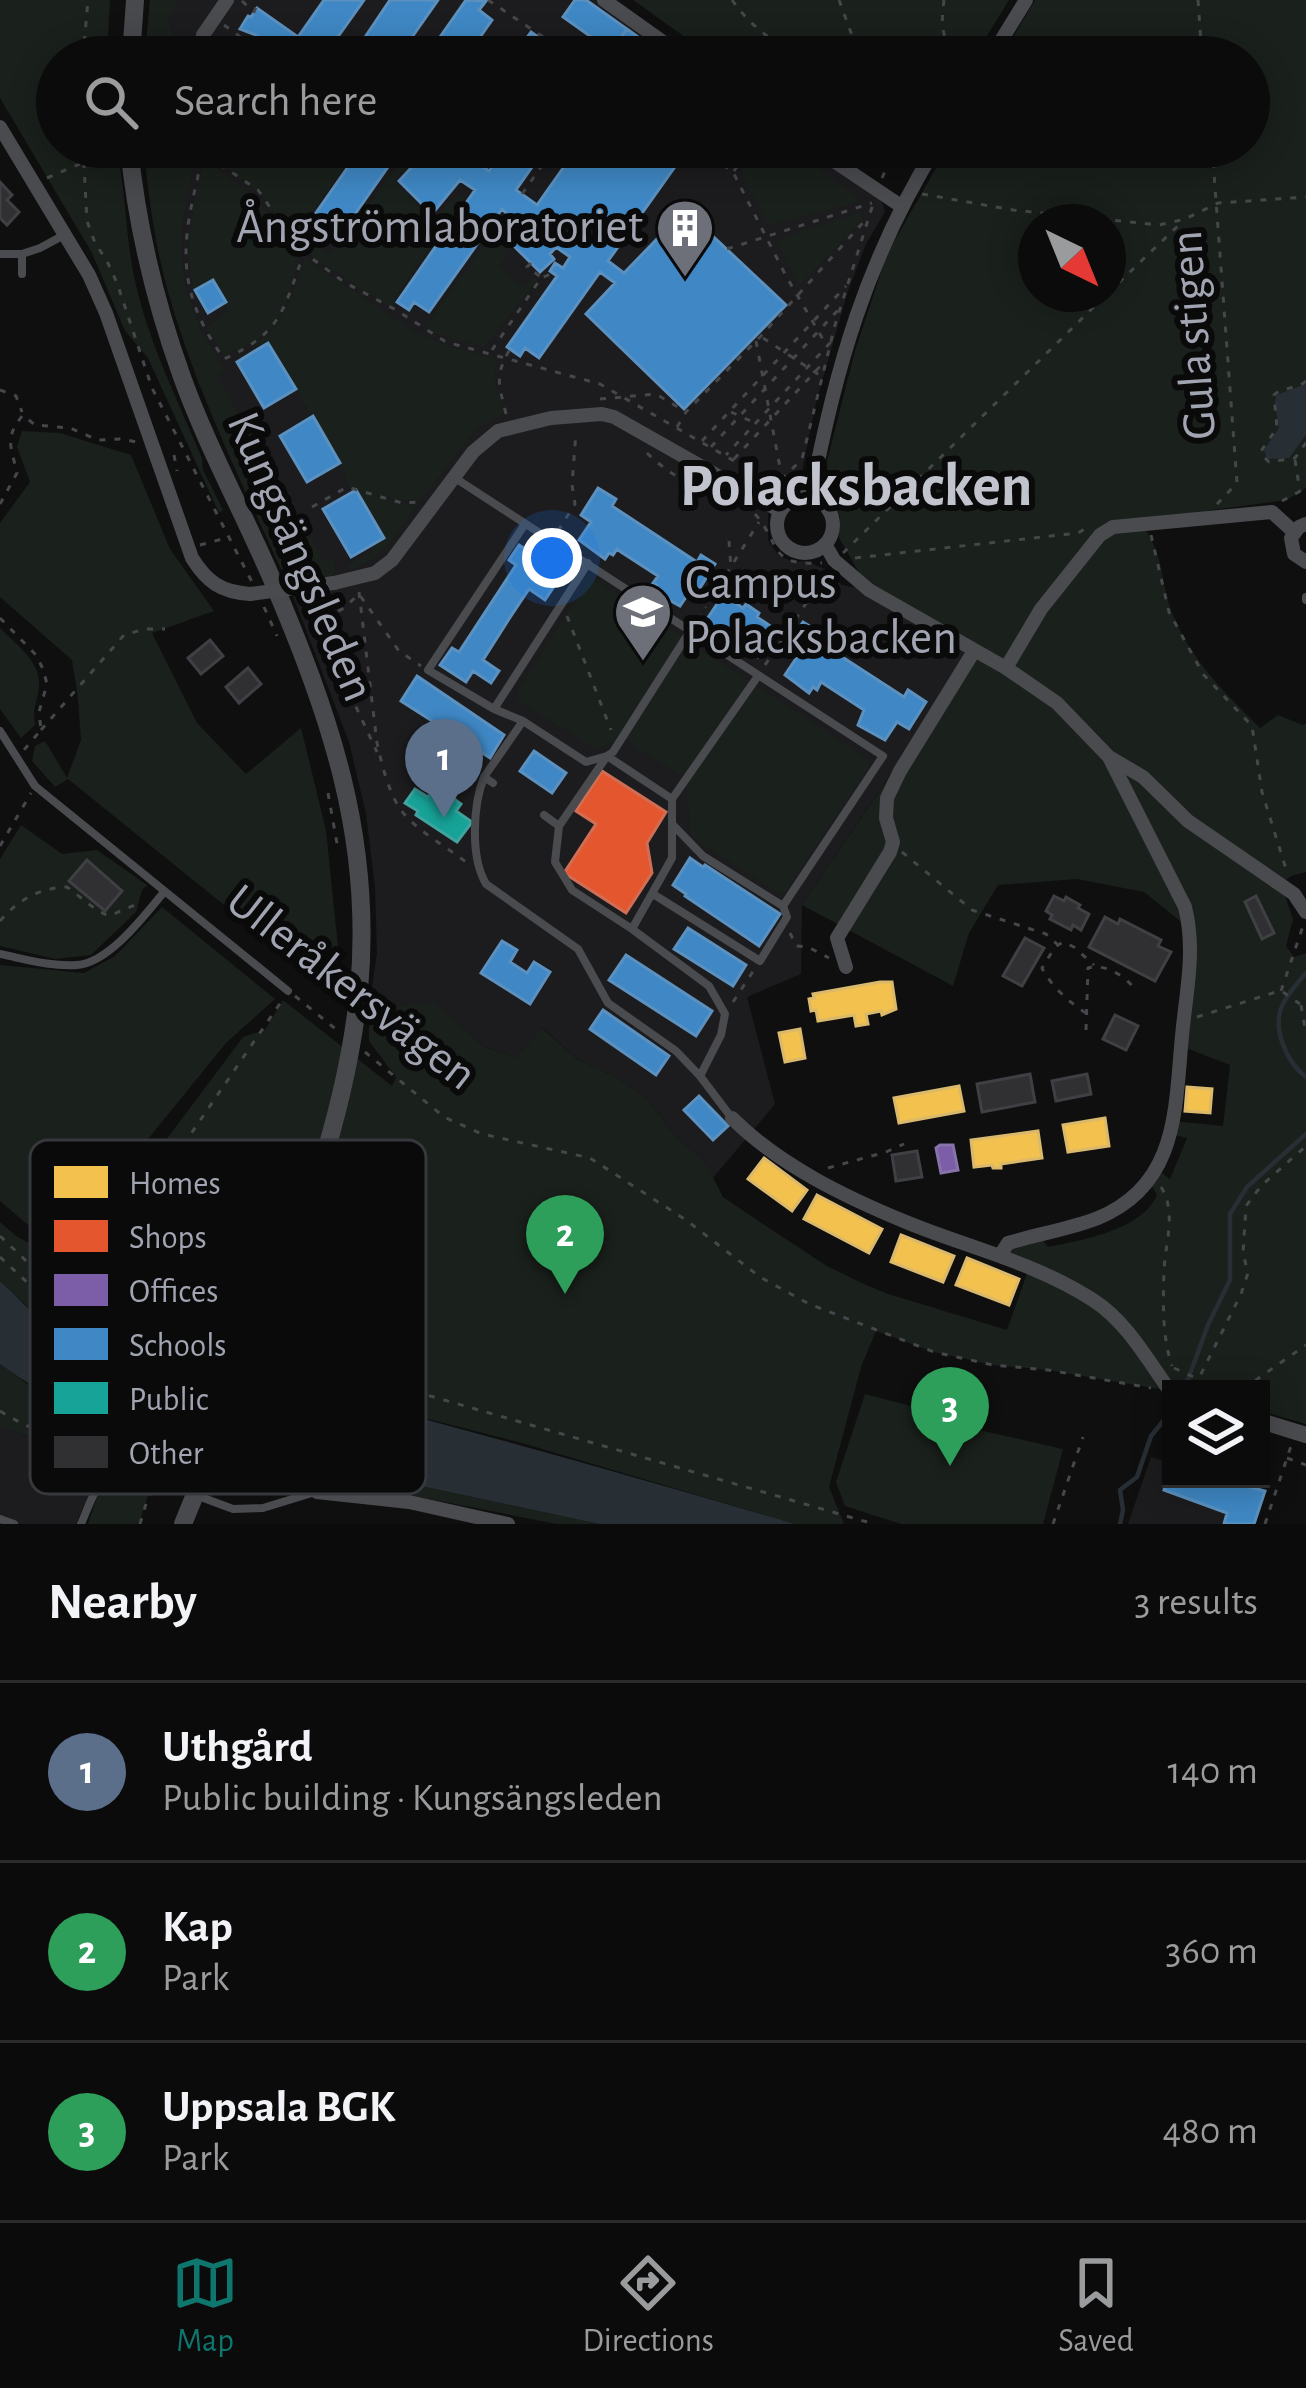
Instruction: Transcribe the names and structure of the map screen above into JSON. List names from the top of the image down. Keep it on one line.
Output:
{"streets":{"main road":["Kungsängsleden"],"lane":["Ulleråkersvägen"],"path":["Gula stigen"]},"districts":["Polacksbacken"],"places":{"building":["Ångströmlaboratoriet"],"school or university":["Campus Polacksbacken"]},"legend":["Homes","Shops","Offices","Schools","Public","Other"],"north":"bottom right","page":{"search":"Search here","pins":["1","2","3"],"heading":["Nearby","3 results"],"list":[{"mark":"1","name":"Uthgård","note":"Public building · Kungsängsleden","value":"140 m"},{"mark":"2","name":"Kap","note":"Park","value":"360 m"},{"mark":"3","name":"Uppsala BGK","note":"Park","value":"480 m"}],"nav":["Map","Directions","Saved"]}}
